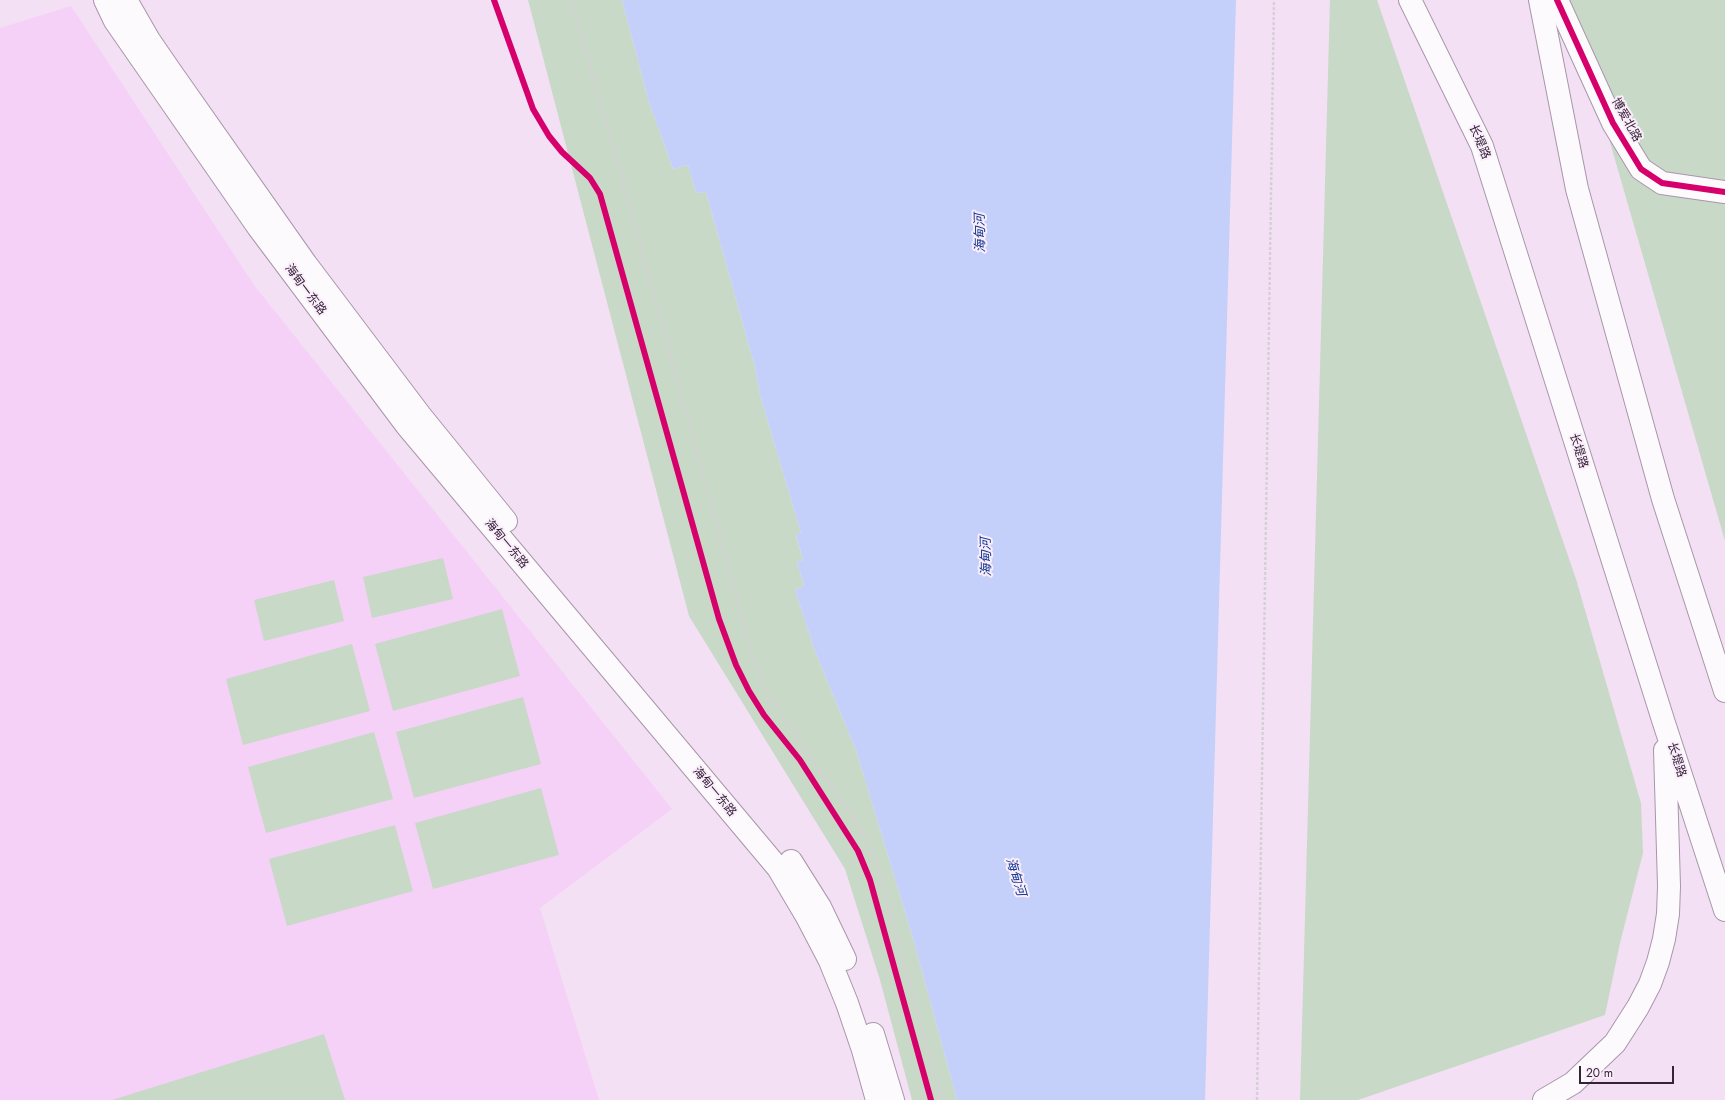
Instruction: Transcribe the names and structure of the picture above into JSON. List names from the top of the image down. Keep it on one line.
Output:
{"streets":{"main road":["博爱北路","长堤路","海甸一东路"]},"water":["海甸河"],"scale_bar":"20 m"}
